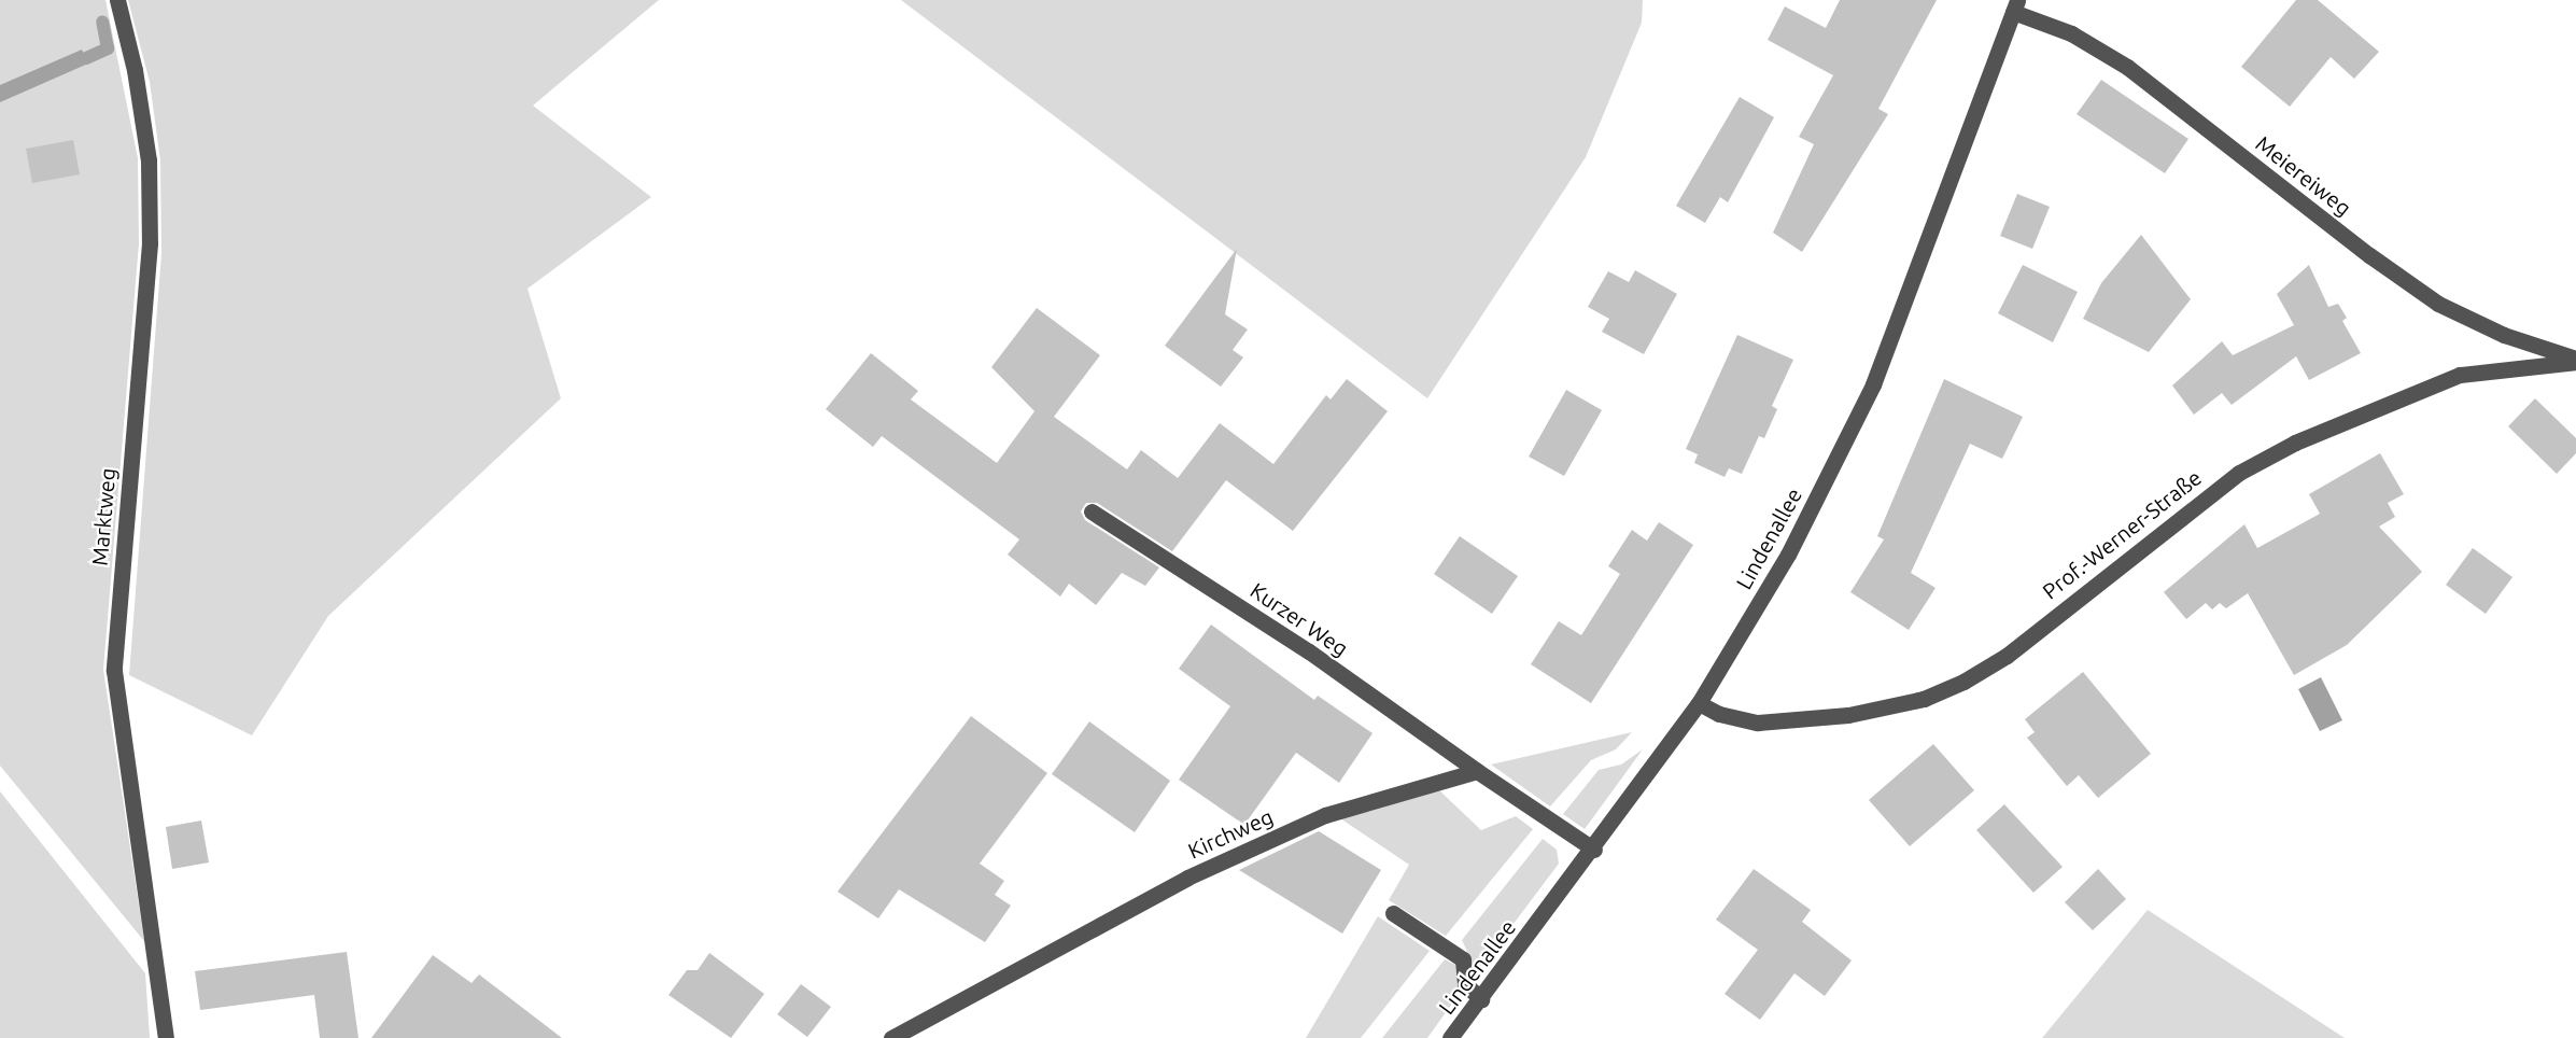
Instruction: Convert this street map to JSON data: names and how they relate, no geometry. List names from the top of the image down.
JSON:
{
  "streets": {
    "street": [
      "Meiereiweg",
      "Marktweg",
      "Prof.-Werner-Straße",
      "Lindenallee",
      "Kurzer Weg",
      "Kirchweg"
    ]
  },
  "crossings": [
    ["Meiereiweg", "Prof.-Werner-Straße"],
    ["Meiereiweg", "Lindenallee"],
    ["Prof.-Werner-Straße", "Lindenallee"],
    ["Kurzer Weg", "Kirchweg"]
  ]
}
